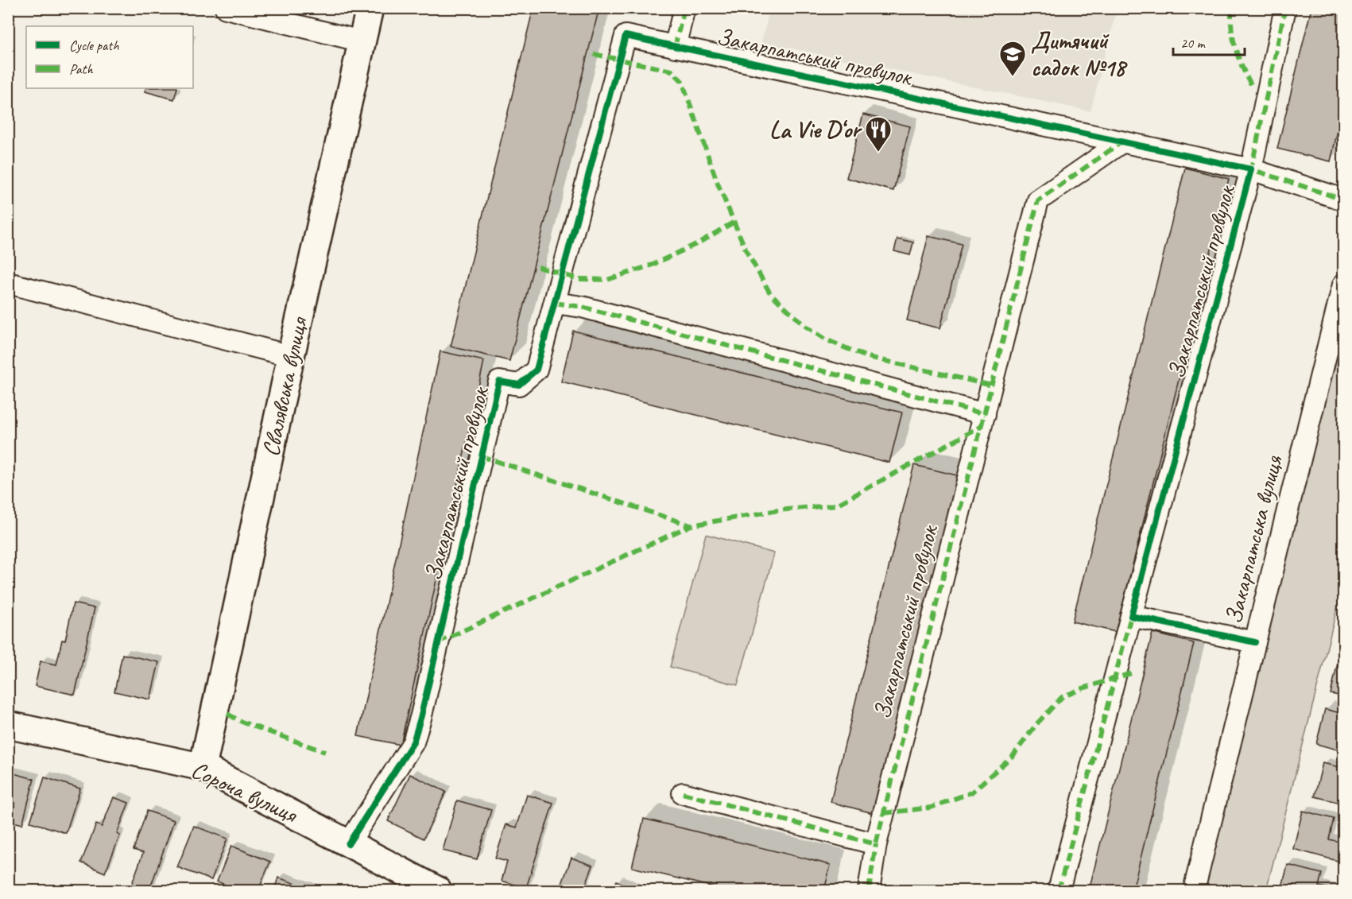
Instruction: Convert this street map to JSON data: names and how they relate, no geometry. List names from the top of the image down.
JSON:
{
  "streets": {
    "street": [
      "Закарпатський провулок",
      "Свалявська вулиця",
      "Закарпатська вулиця",
      "Сороча вулиця"
    ]
  },
  "crossings": [
    ["Закарпатський провулок", "Сороча вулиця"],
    ["Свалявська вулиця", "Сороча вулиця"]
  ],
  "places": {
    "school or university": ["Дитячий садок №18"],
    "restaurant": ["La Vie D‘or"]
  },
  "legend": ["Cycle path", "Path"],
  "scale_bar": "20 m"
}
